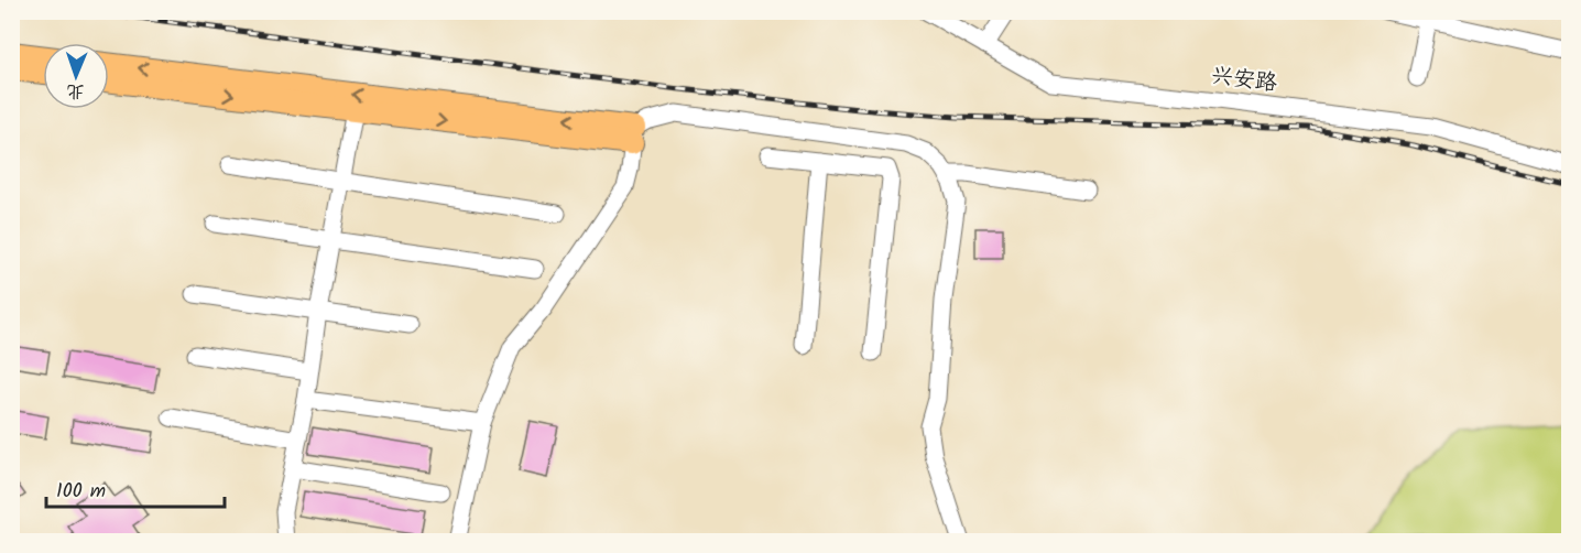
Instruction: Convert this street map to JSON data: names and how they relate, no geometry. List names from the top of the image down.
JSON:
{
  "streets": {
    "street": ["兴安路"]
  },
  "scale_bar": "100 m",
  "north": "bottom"
}
